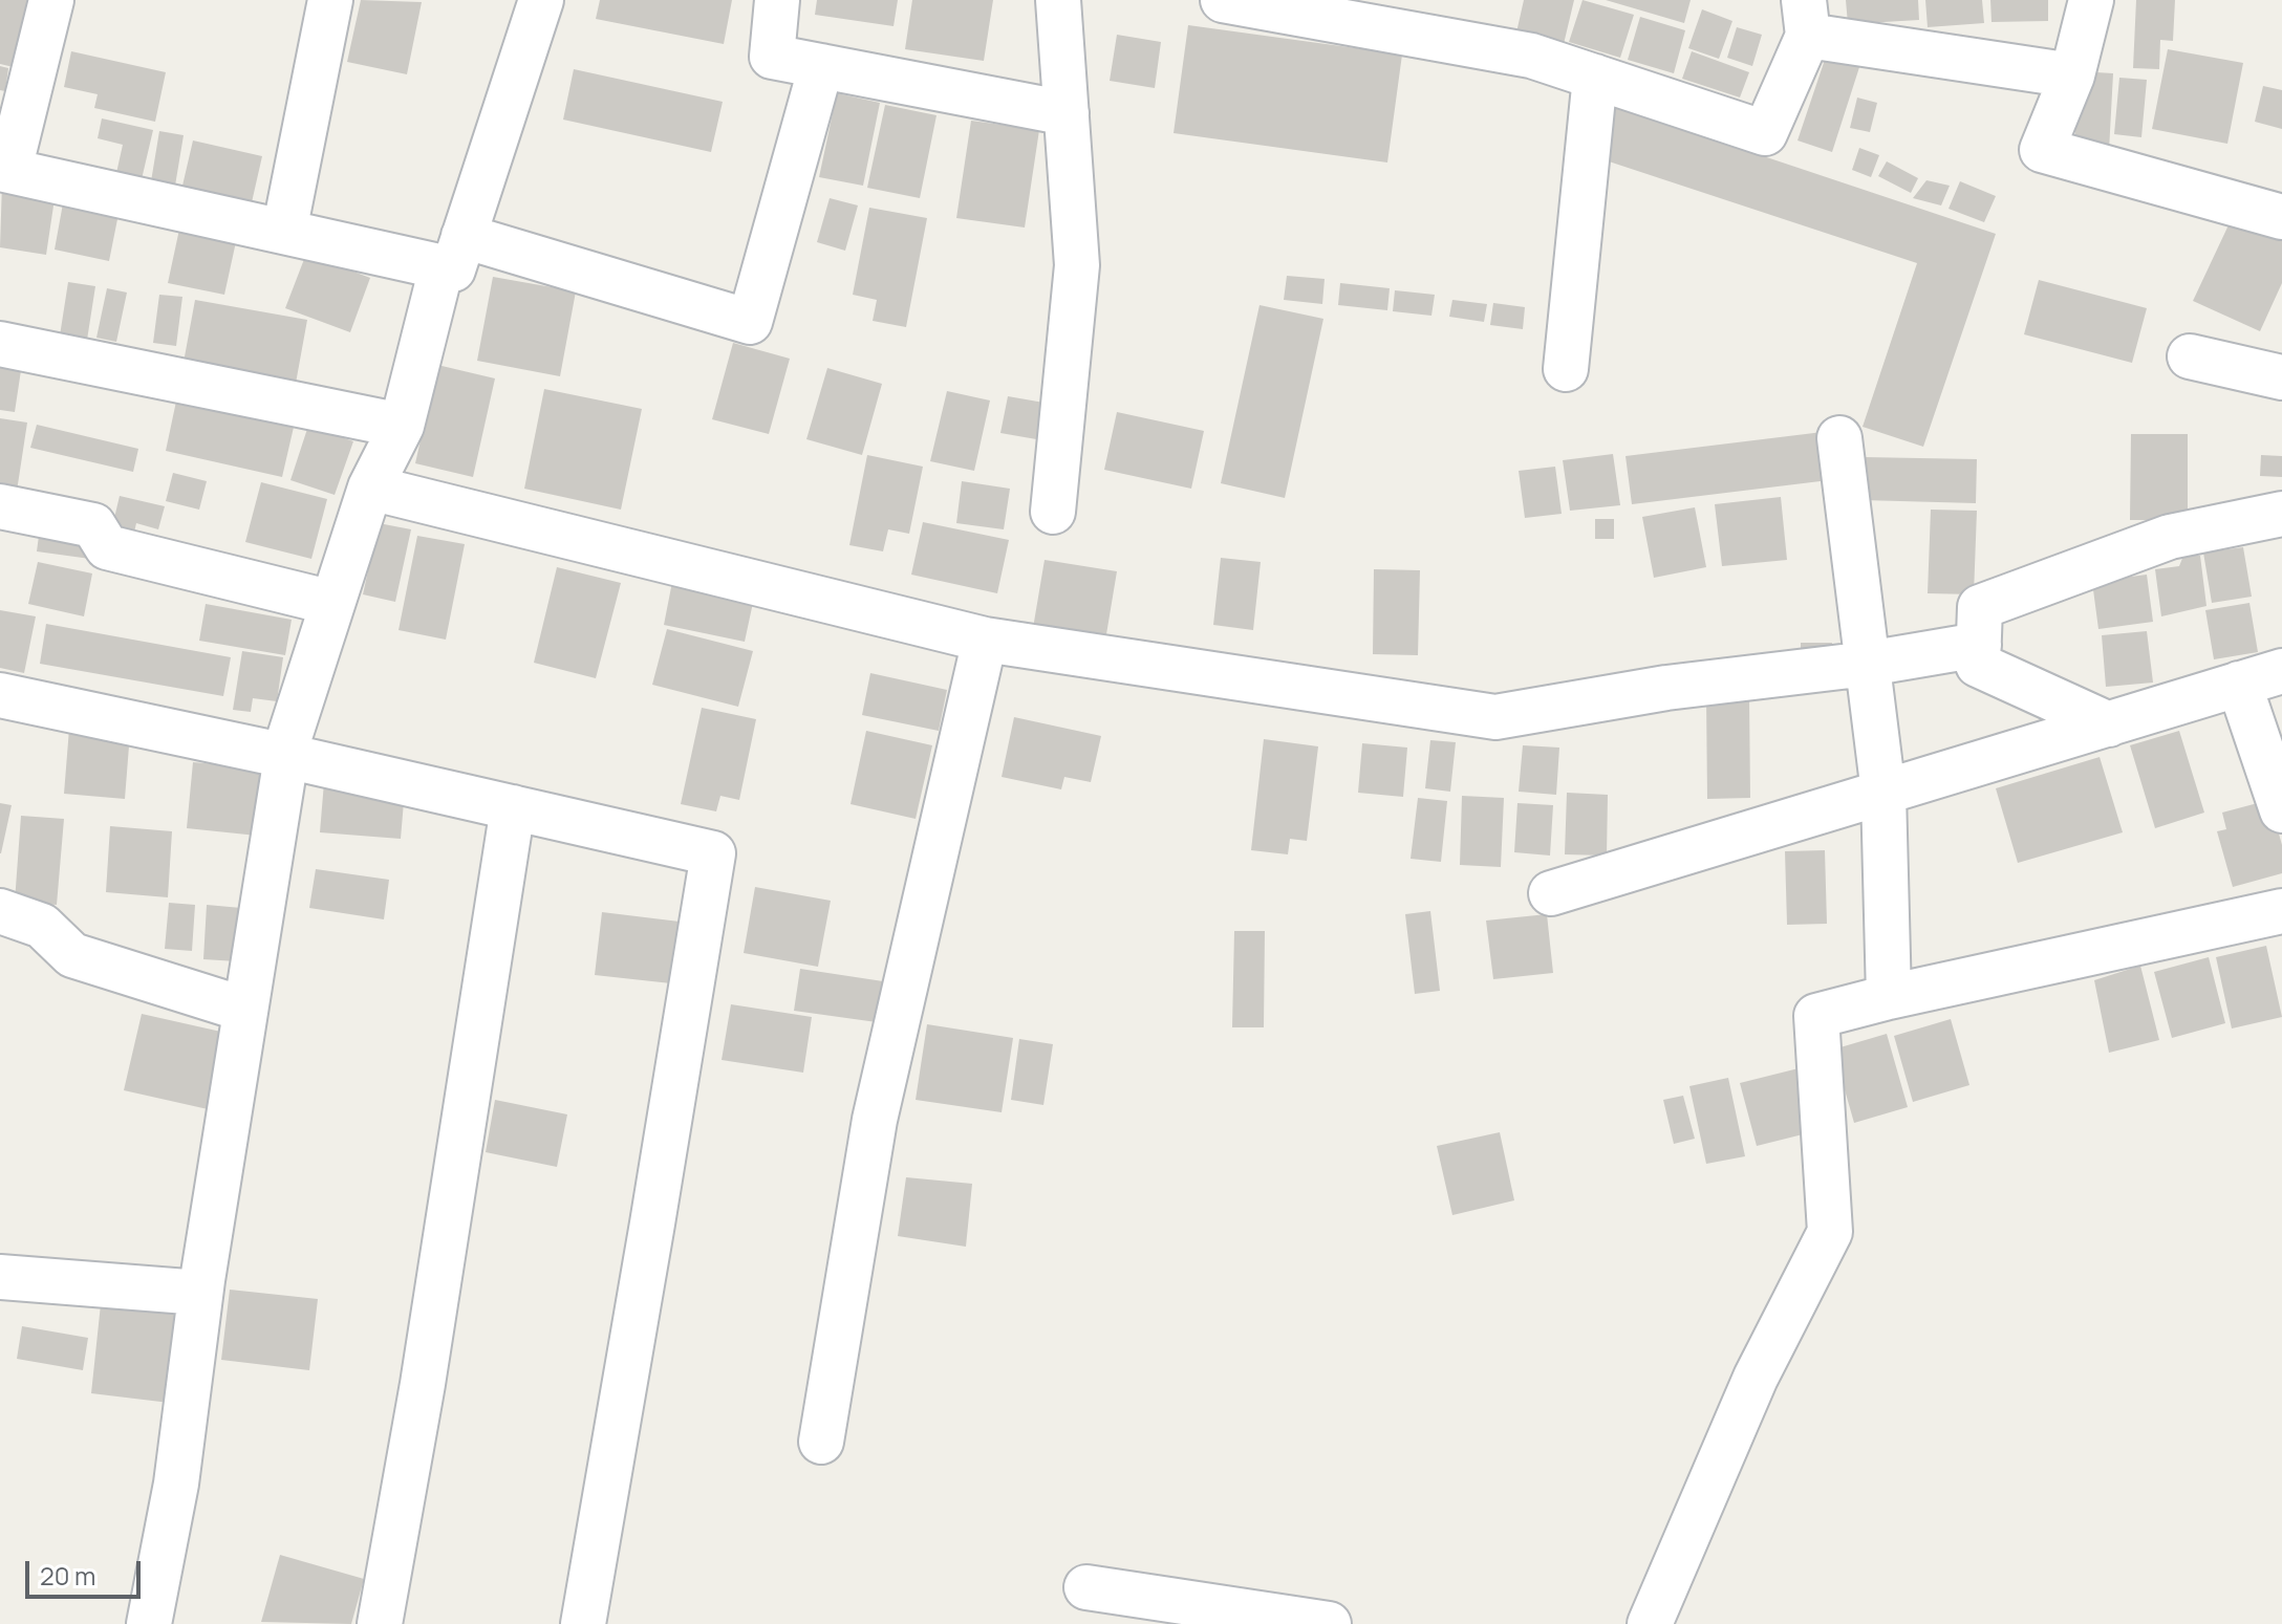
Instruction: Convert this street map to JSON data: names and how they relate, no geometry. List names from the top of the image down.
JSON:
{
  "scale_bar": "20 m"
}
